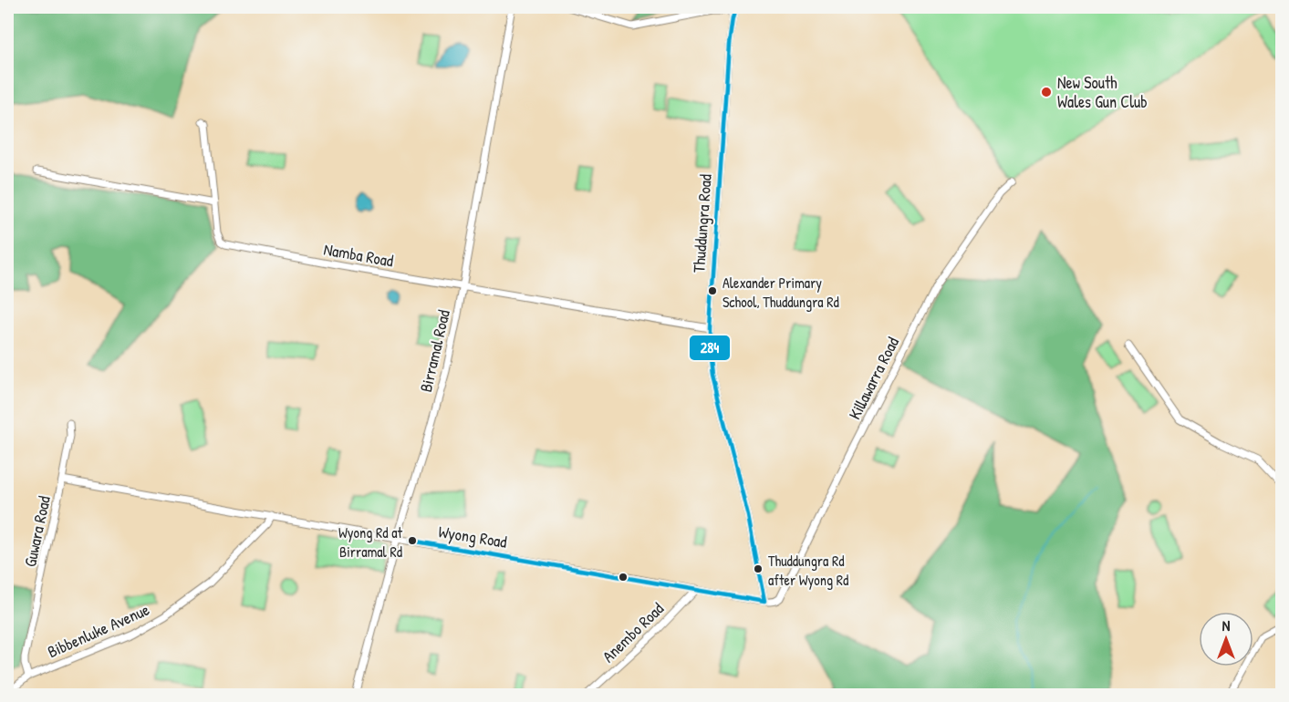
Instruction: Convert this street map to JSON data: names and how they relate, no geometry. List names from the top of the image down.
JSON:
{
  "streets": {
    "street": [
      "Thuddungra Road",
      "Namba Road",
      "Birramal Road",
      "Killawarra Road",
      "Guwara Road",
      "Wyong Road",
      "Bibbenluke Avenue",
      "Anembo Road"
    ]
  },
  "crossings": [
    ["Thuddungra Road", "Namba Road"],
    ["Thuddungra Road", "Wyong Road"],
    ["Namba Road", "Birramal Road"],
    ["Birramal Road", "Wyong Road"],
    ["Killawarra Road", "Wyong Road"],
    ["Guwara Road", "Wyong Road"],
    ["Guwara Road", "Bibbenluke Avenue"],
    ["Wyong Road", "Bibbenluke Avenue"],
    ["Wyong Road", "Anembo Road"]
  ],
  "places": [
    "New South Wales Gun Club",
    "Alexander Primary School, Thuddungra Rd",
    "Wyong Rd at Birramal Rd",
    "Thuddungra Rd after Wyong Rd"
  ],
  "lines": ["transit line 284"],
  "north": "top"
}
